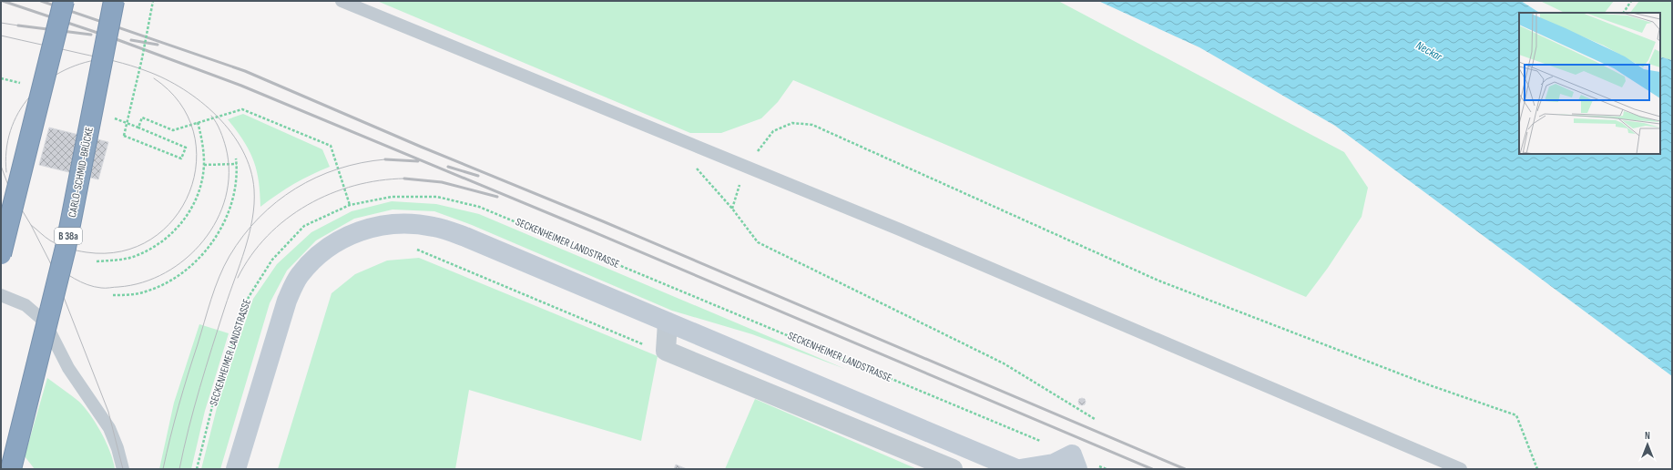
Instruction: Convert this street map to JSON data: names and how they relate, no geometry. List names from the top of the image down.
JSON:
{
  "streets": {
    "highway": ["CARLO-SCHMID-BRÜCKE", "B 38a"],
    "path": ["SECKENHEIMER LANDSTRASSE"]
  },
  "water": ["Neckar"],
  "north": "top"
}
